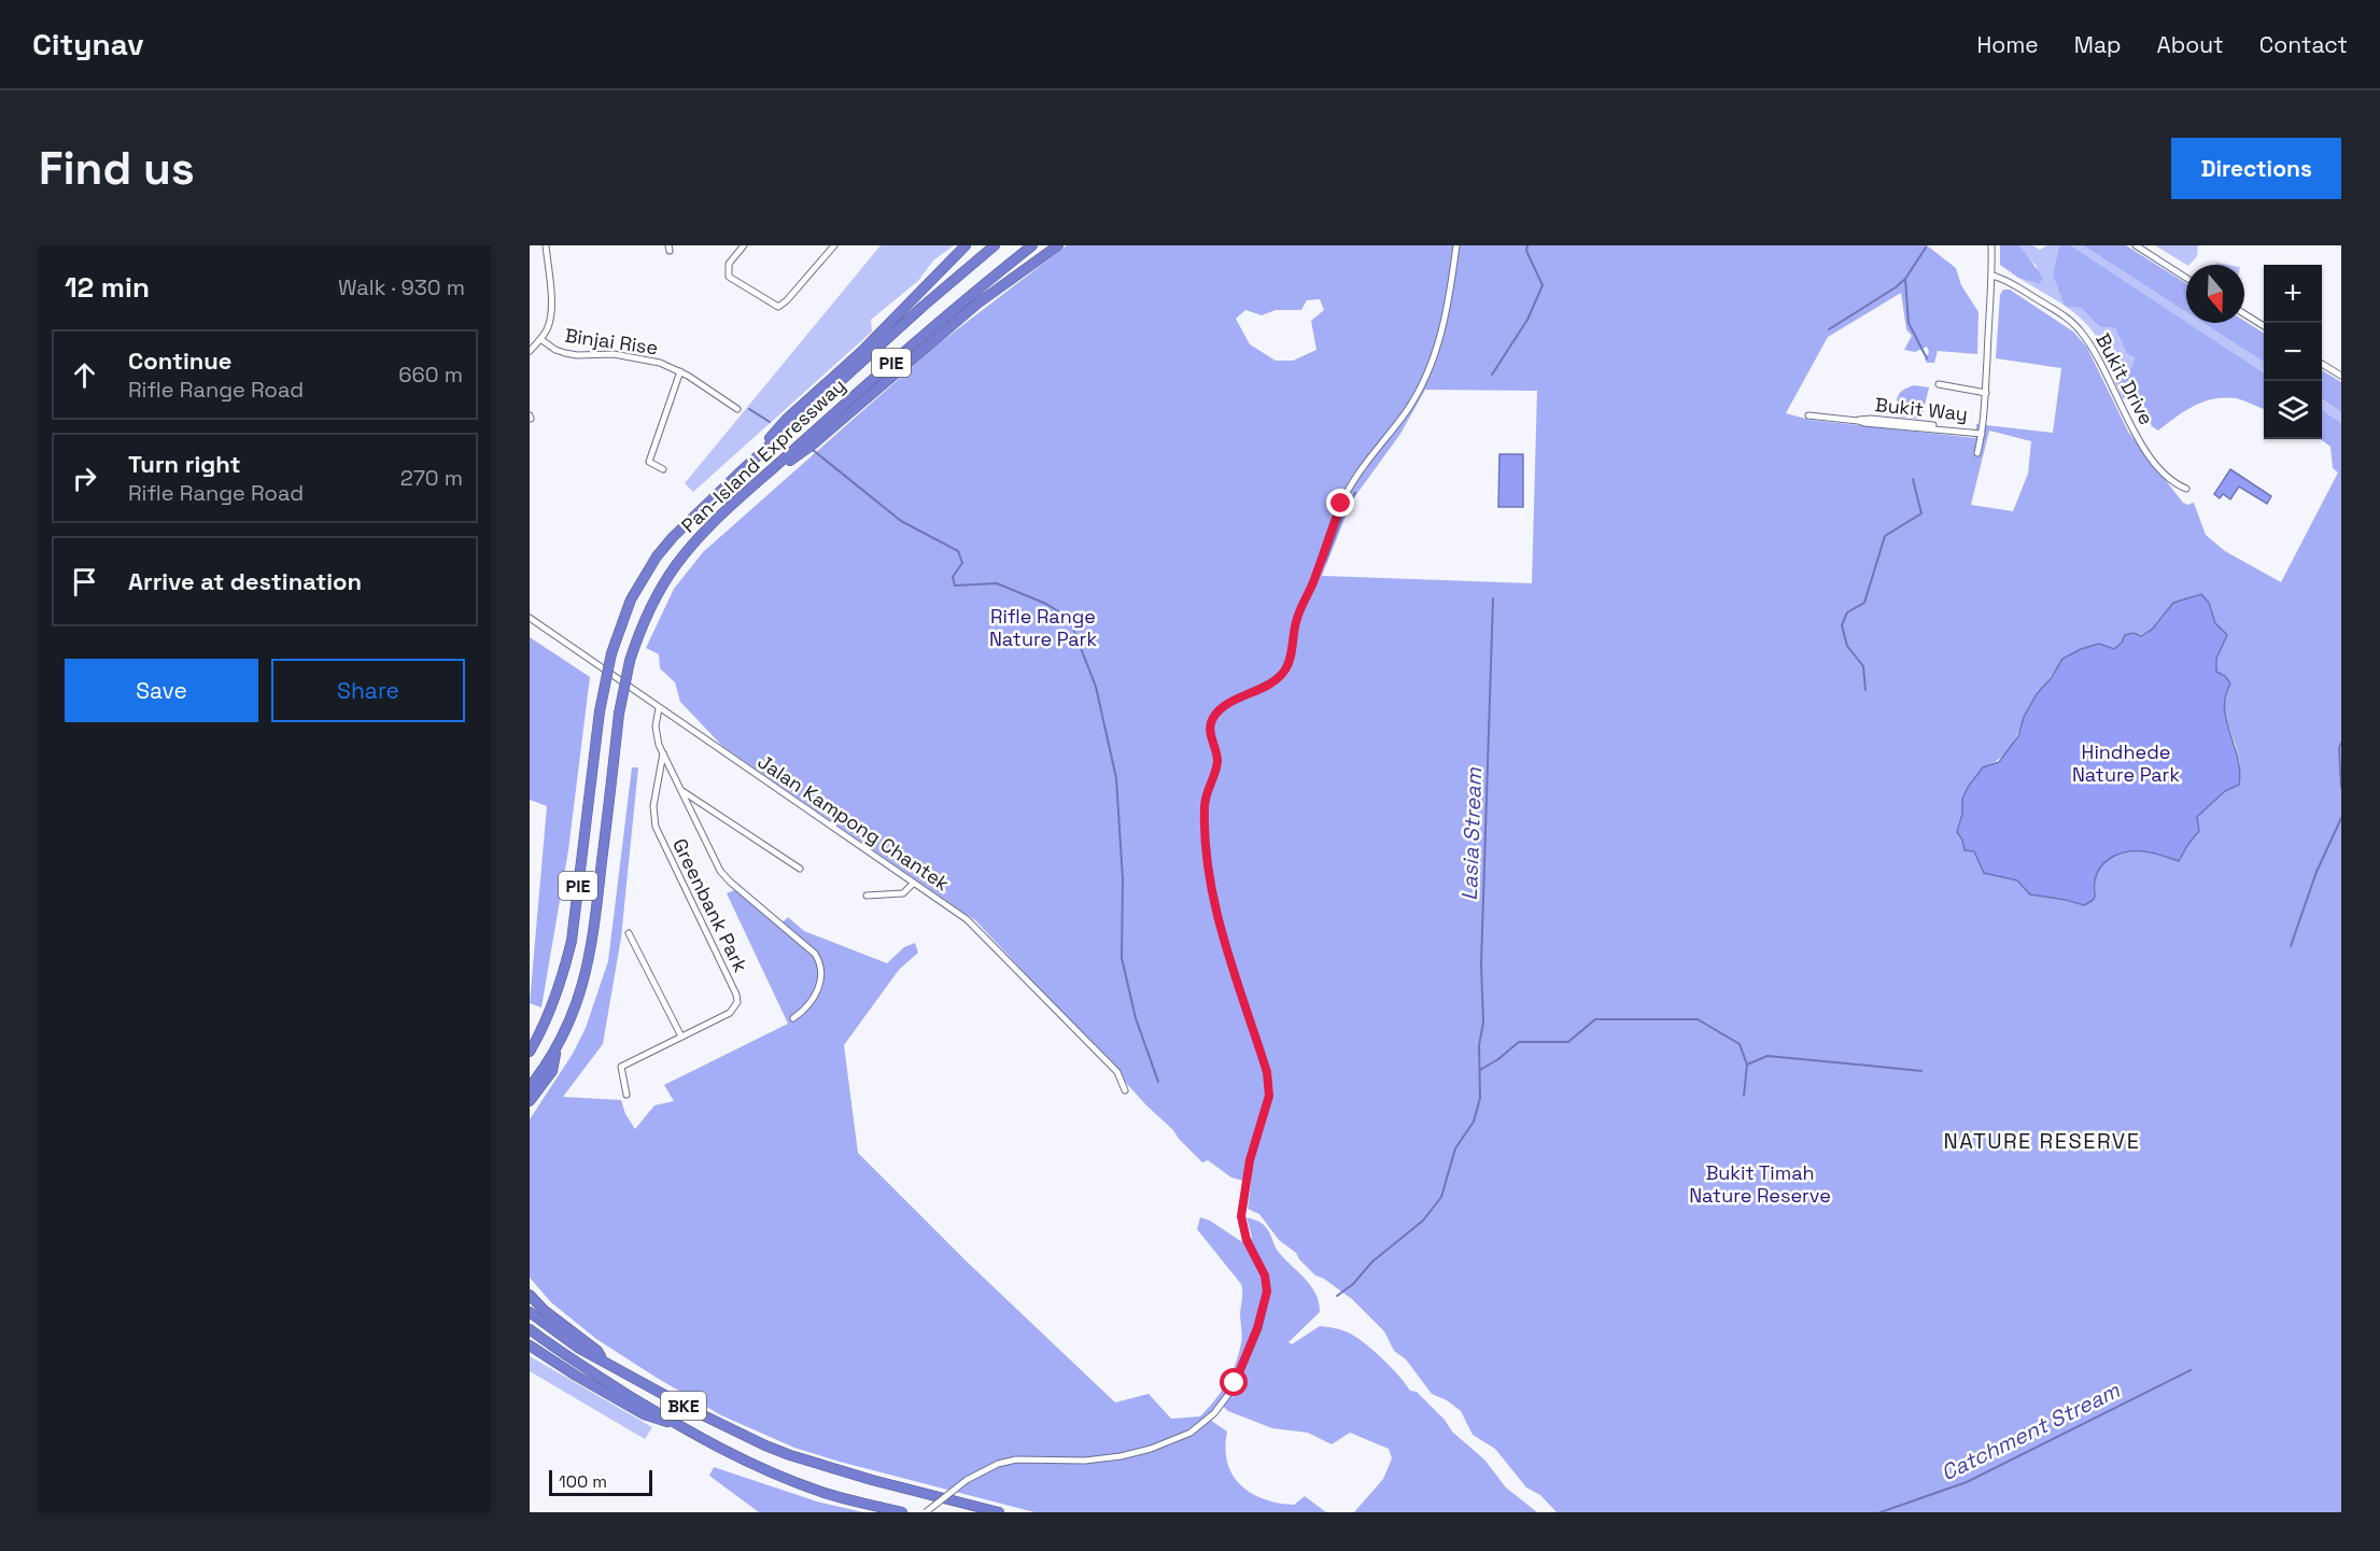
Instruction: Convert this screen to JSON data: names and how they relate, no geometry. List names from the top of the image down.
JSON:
{
  "streets": {
    "highway": ["PIE", "Pan-Island Expressway", "BKE"],
    "street": [
      "Binjai Rise",
      "Bukit Drive",
      "Bukit Way",
      "Jalan Kampong Chantek",
      "Greenbank Park"
    ]
  },
  "districts": ["NATURE RESERVE"],
  "water": ["Lasia Stream", "Catchment Stream"],
  "parks": ["Rifle Range Nature Park", "Hindhede Nature Park", "Bukit Timah Nature Reserve"],
  "scale_bar": "100 m",
  "north": "bottom",
  "page": {
    "header": "Citynav",
    "nav": [
      "Home",
      "Map",
      "About",
      "Contact"
    ],
    "buttons": [
      "Directions",
      ["Save", "Share"]
    ],
    "title": "Find us",
    "heading": ["12 min", "Walk · 930 m"],
    "map_buttons": ["+", "−"],
    "list": [
      ["Continue", "Rifle Range Road", "660 m"],
      ["Turn right", "Rifle Range Road", "270 m"],
      "Arrive at destination"
    ],
    "scale": "100 m"
  }
}
